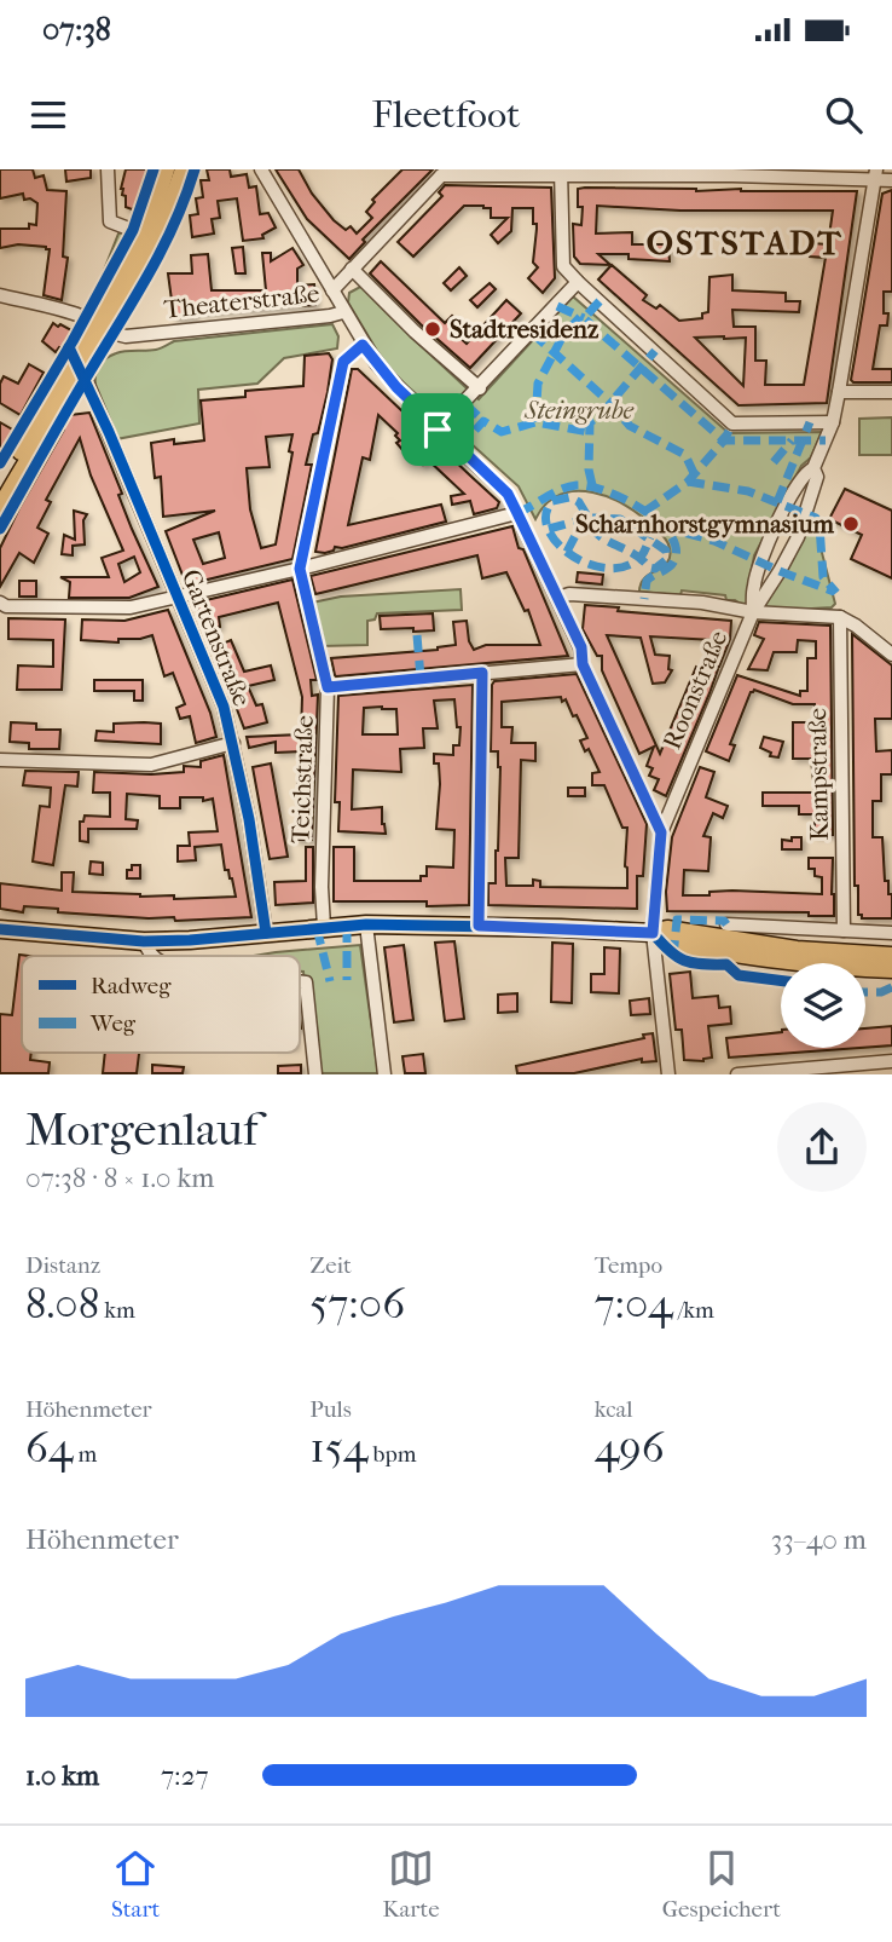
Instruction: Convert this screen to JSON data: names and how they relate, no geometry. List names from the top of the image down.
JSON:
{
  "streets": {
    "street": [
      "Theaterstraße",
      "Gartenstraße",
      "Roonstraße",
      "Kampstraße",
      "Teichstraße"
    ]
  },
  "districts": ["OSTSTADT"],
  "parks": ["Steingrube"],
  "places": ["Stadtresidenz", "Scharnhorstgymnasium"],
  "legend": ["Radweg", "Weg"],
  "page": {
    "status": "07:38",
    "header": "Fleetfoot",
    "heading": ["Morgenlauf", "07:38 · 8 × 1.0 km"],
    "stats": [
      ["Distanz", "8.08 km"],
      ["Zeit", "57:06"],
      ["Tempo", "7:04 /km"],
      ["Höhenmeter", "64 m"],
      ["Puls", "154 bpm"],
      ["kcal", "496"]
    ],
    "chart": ["Höhenmeter", "33–40 m"],
    "list": [
      {
        "name": "1.0 km",
        "note": "7:27"
      }
    ],
    "tabs": ["Start", "Karte", "Gespeichert"]
  }
}
